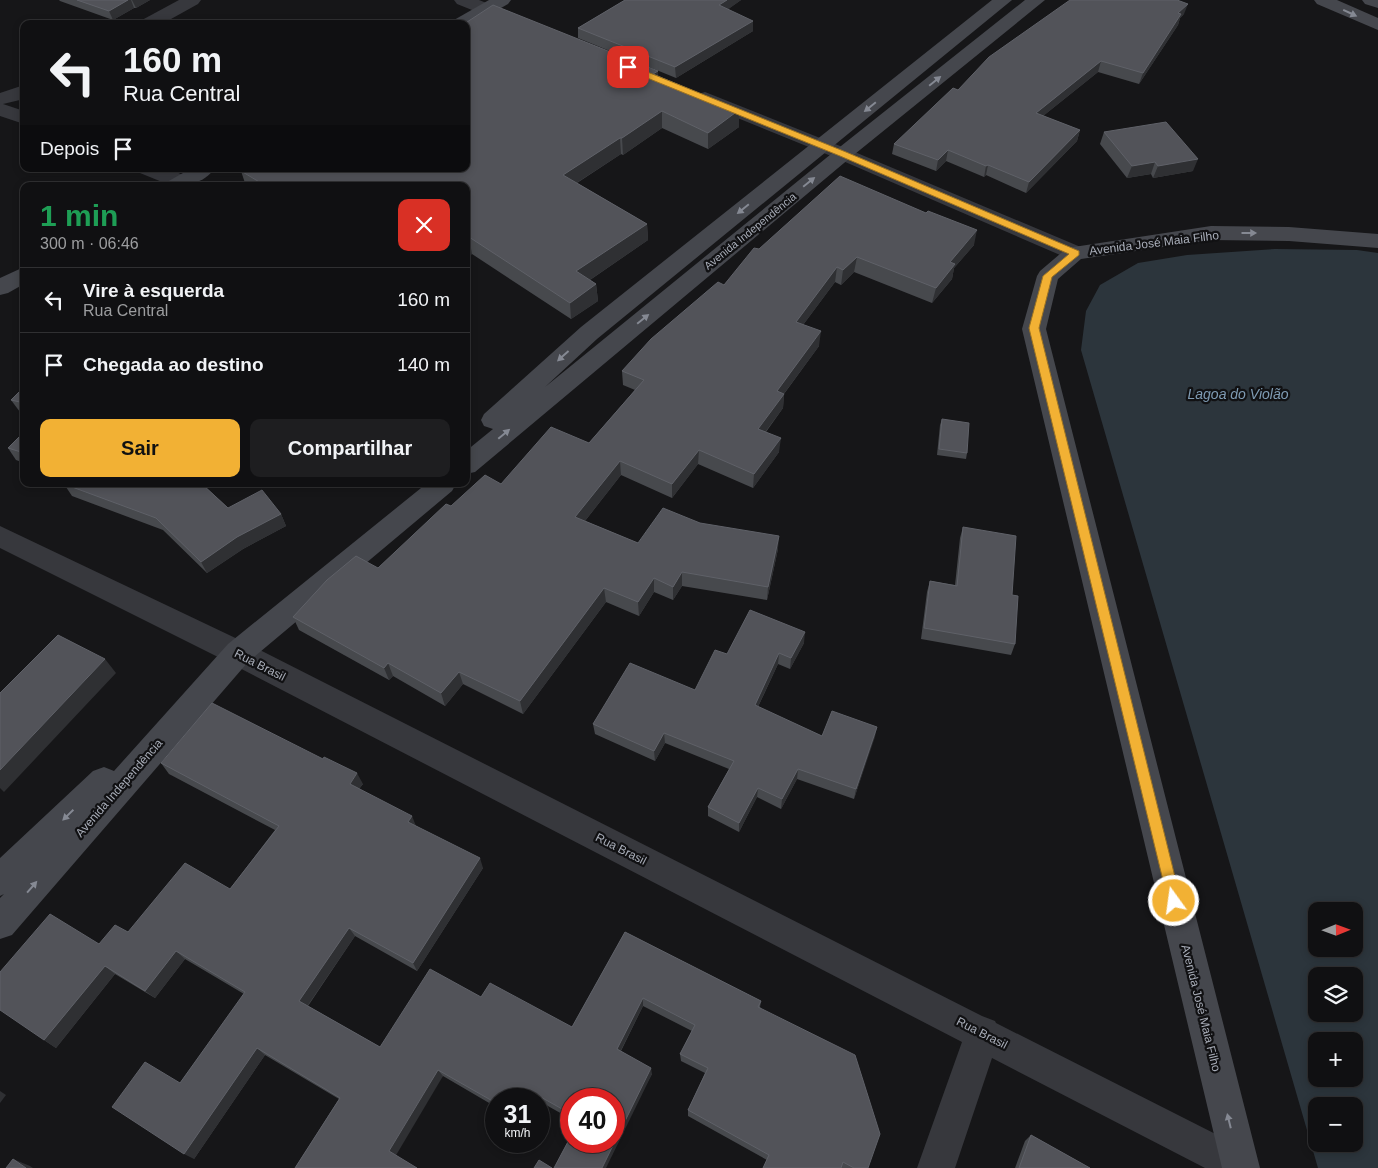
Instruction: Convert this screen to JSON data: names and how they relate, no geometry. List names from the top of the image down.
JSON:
{
  "streets": {
    "street": ["Avenida Independência", "Avenida José Maia Filho", "Rua Brasil"]
  },
  "crossings": [
    ["Avenida Independência", "Rua Brasil"],
    ["Avenida José Maia Filho", "Rua Brasil"]
  ],
  "water": ["Lagoa do Violão"],
  "north": "right",
  "page": {
    "turn": ["160 m", "Rua Central"],
    "then": "Depois",
    "heading": ["1 min", "300 m · 06:46"],
    "list": [
      {
        "name": "Vire à esquerda",
        "note": "Rua Central",
        "value": "160 m"
      },
      {
        "name": "Chegada ao destino",
        "value": "140 m"
      }
    ],
    "buttons": ["Sair", "Compartilhar"],
    "map_buttons": ["+", "−"],
    "speed": "31 km/h",
    "limit": "40"
  }
}
